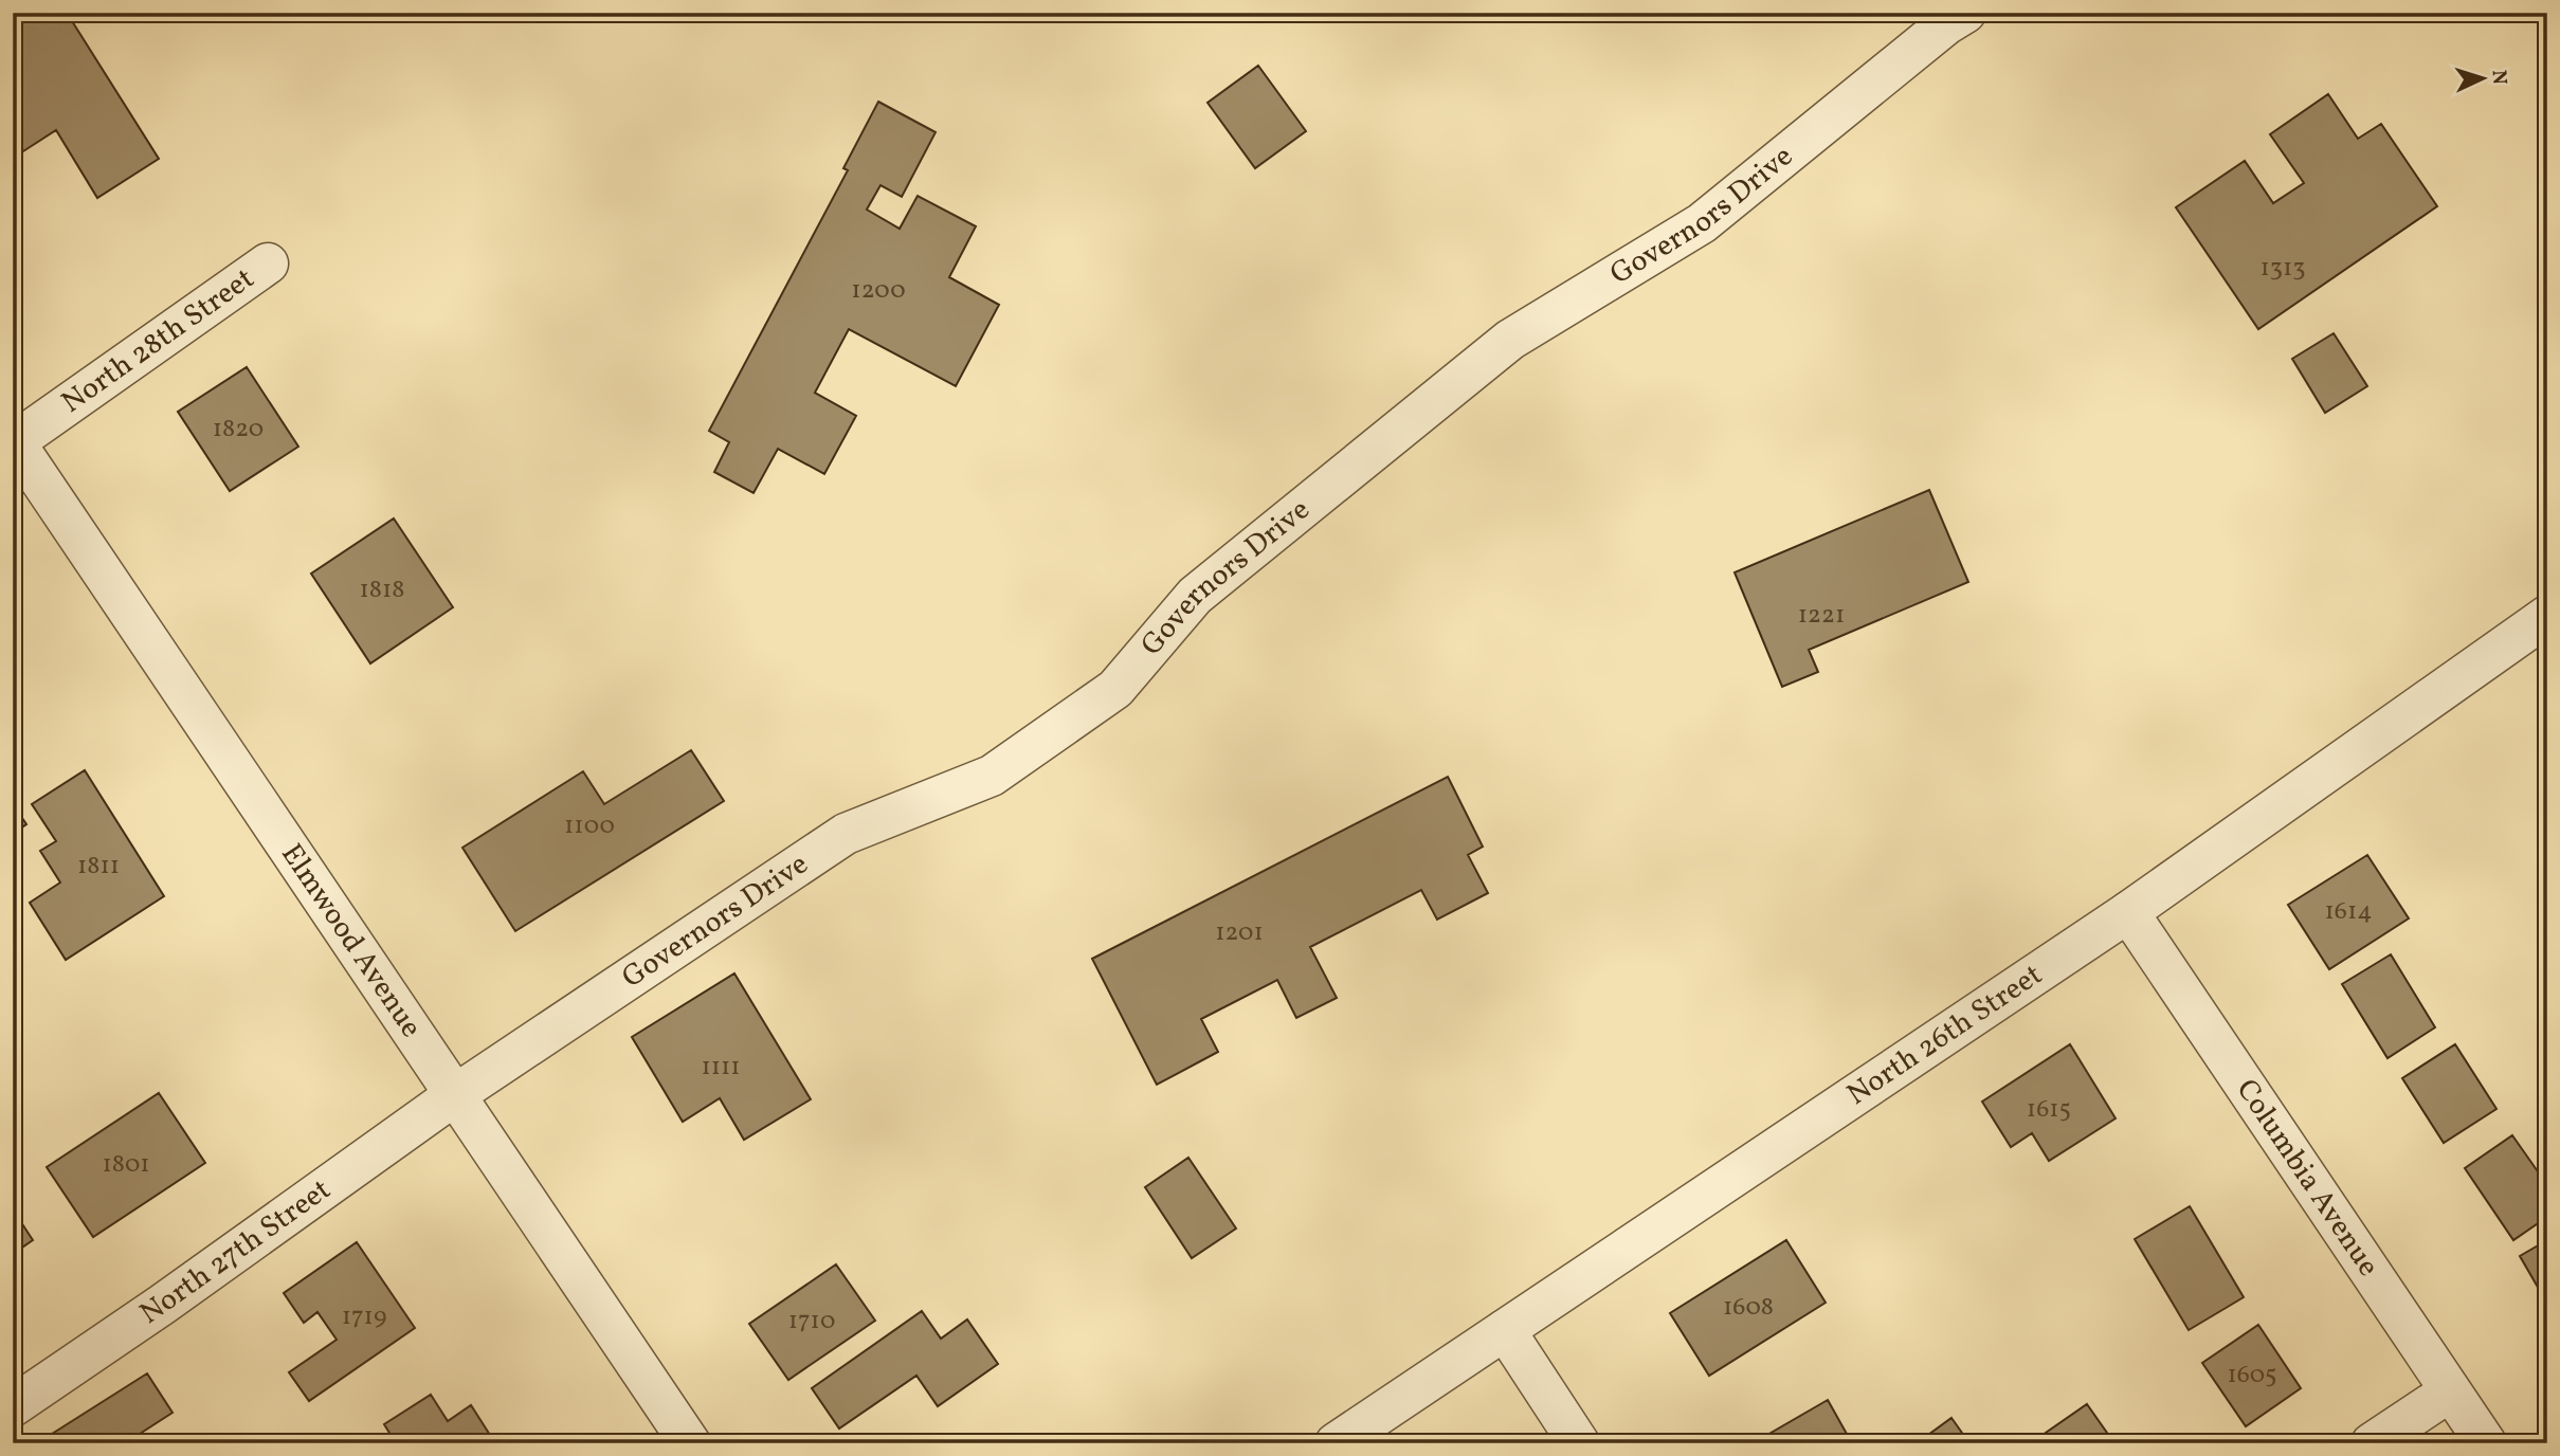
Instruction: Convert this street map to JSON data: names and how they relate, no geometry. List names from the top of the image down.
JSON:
{
  "streets": {
    "street": [
      "Governors Drive",
      "North 28th Street",
      "Elmwood Avenue",
      "North 26th Street",
      "Columbia Avenue",
      "North 27th Street"
    ]
  },
  "crossings": [
    ["Governors Drive", "Elmwood Avenue"],
    ["Governors Drive", "North 27th Street"],
    ["North 28th Street", "Elmwood Avenue"],
    ["Elmwood Avenue", "North 27th Street"],
    ["North 26th Street", "Columbia Avenue"]
  ],
  "house_numbers": [
    "1313",
    "1200",
    "1820",
    "1818",
    "1221",
    "1100",
    "1811",
    "1614",
    "1201",
    "1111",
    "1615",
    "1801",
    "1608",
    "1719",
    "1710",
    "1605"
  ],
  "north": "right"
}
